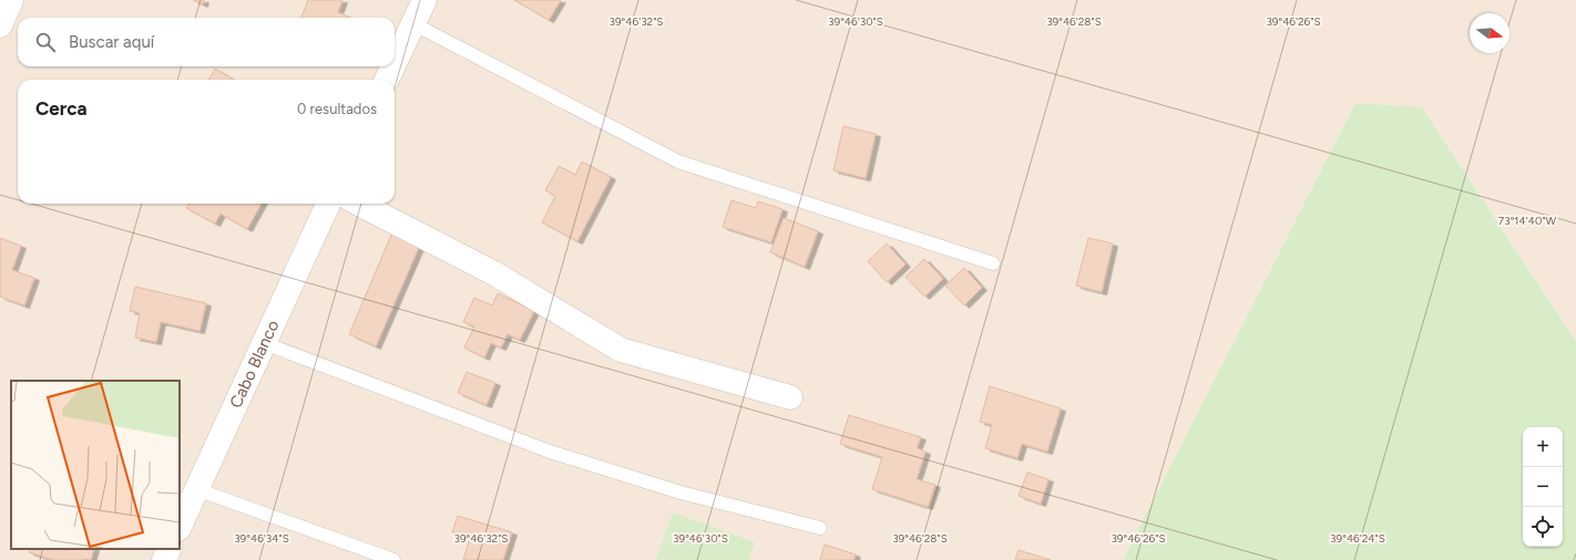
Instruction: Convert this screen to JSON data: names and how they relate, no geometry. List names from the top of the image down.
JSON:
{
  "streets": {
    "street": ["Cabo Blanco"]
  },
  "north": "right",
  "page": {
    "search": "Buscar aquí",
    "heading": ["Cerca", "0 resultados"],
    "map_buttons": ["+", "−"]
  },
  "coordinates": [
    "39°46'32\"S",
    "39°46'30\"S",
    "39°46'28\"S",
    "39°46'26\"S",
    "73°14'40\"W",
    "39°46'34\"S",
    "39°46'24\"S"
  ]
}
